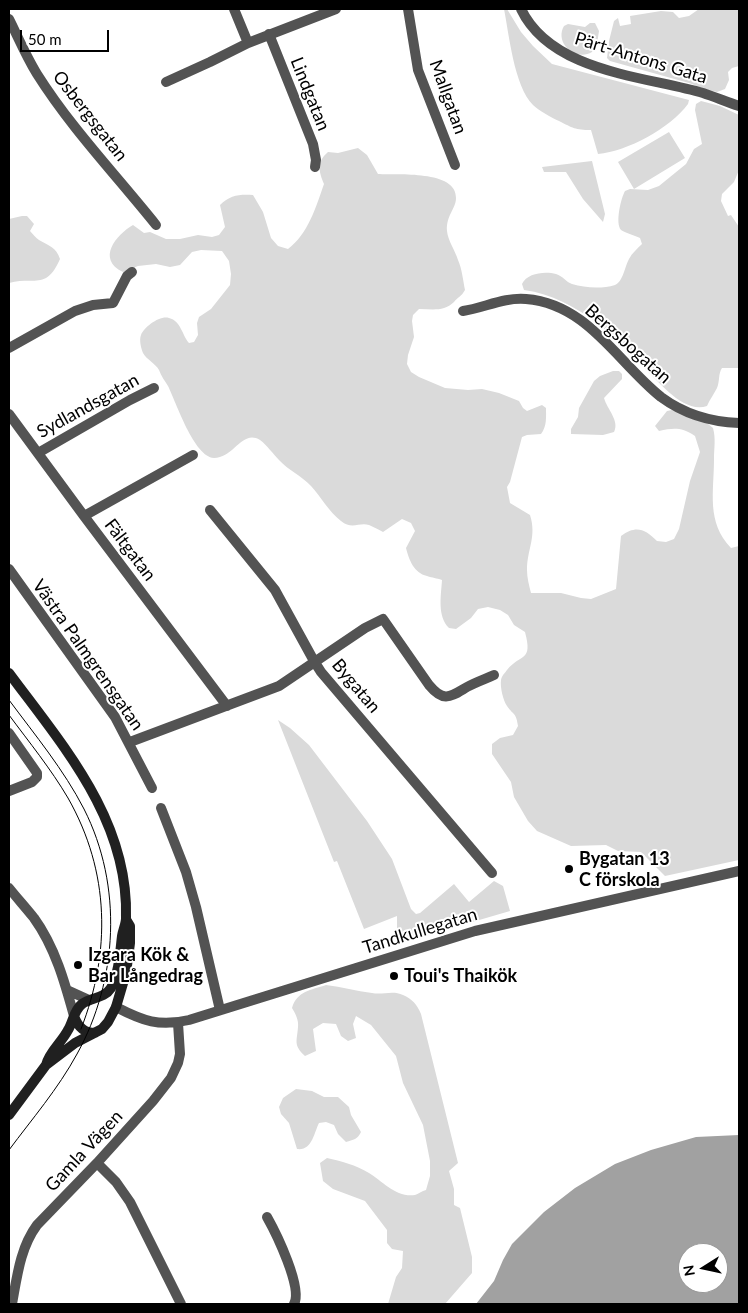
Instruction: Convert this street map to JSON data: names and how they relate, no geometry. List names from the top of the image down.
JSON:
{
  "streets": {
    "street": [
      "Pärt-Antons Gata",
      "Lindgatan",
      "Mallgatan",
      "Osbergsgatan",
      "Bergsbogatan",
      "Sydlandsgatan",
      "Fältgatan",
      "Västra Palmgrensgatan",
      "Bygatan",
      "Tandkullegatan",
      "Gamla Vägen"
    ]
  },
  "crossings": [
    ["Sydlandsgatan", "Fältgatan"],
    ["Tandkullegatan", "Gamla Vägen"]
  ],
  "places": ["Bygatan 13 C förskola", "Izgara Kök & Bar Långedrag", "Toui's Thaikök"],
  "scale_bar": "50 m",
  "north": "left"
}
